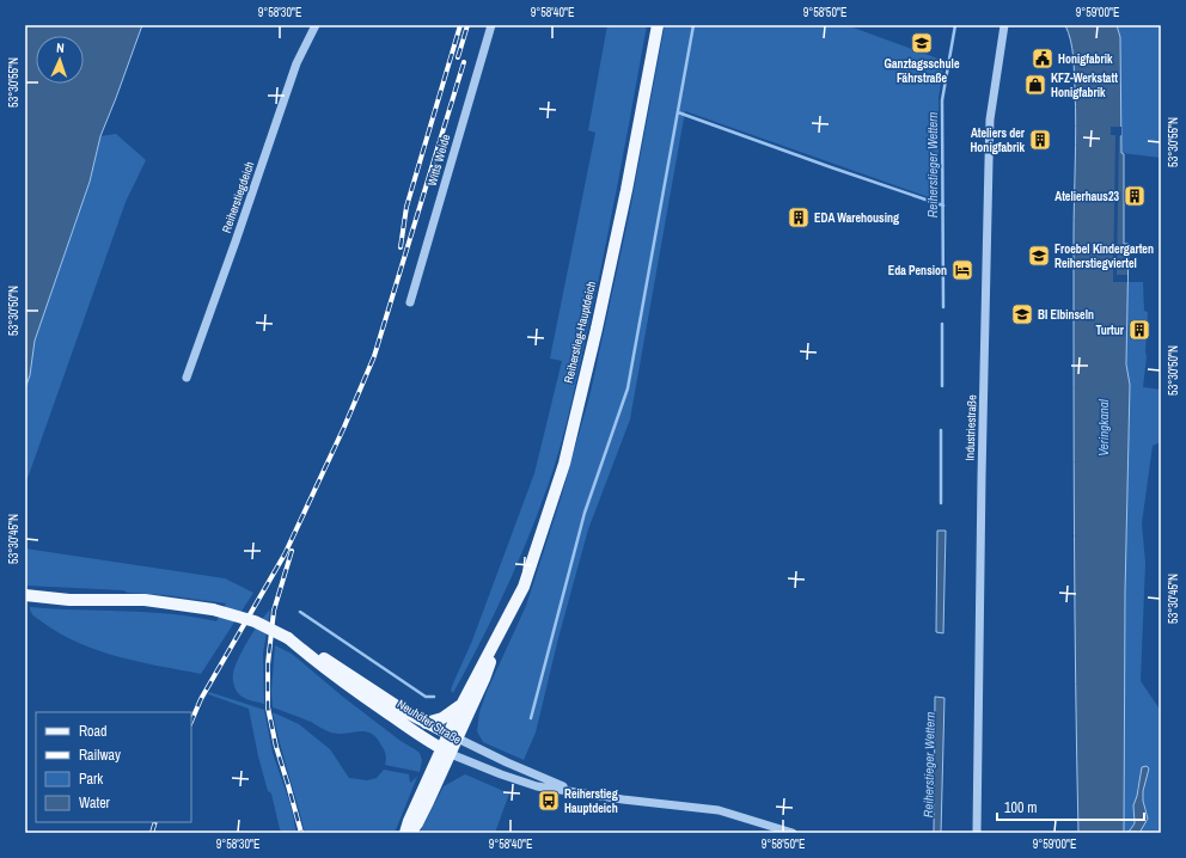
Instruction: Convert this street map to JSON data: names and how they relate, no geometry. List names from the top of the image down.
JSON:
{
  "streets": {
    "main road": ["Reiherstieg-Hauptdeich", "Neuhöfer Straße"],
    "street": ["Witts Weide", "Reiherstiegdeich", "Industriestraße"]
  },
  "crossings": [
    ["Reiherstieg-Hauptdeich", "Neuhöfer Straße"]
  ],
  "water": ["Reiherstieger Wettern", "Veringkanal"],
  "places": {
    "school or university": ["Ganztagsschule Fährstraße", "Froebel Kindergarten Reiherstiegviertel", "BI Elbinseln"],
    "public building": ["Honigfabrik"],
    "shop": ["KFZ-Werkstatt Honigfabrik"],
    "building": [
      "Ateliers der Honigfabrik",
      "Atelierhaus23",
      "EDA Warehousing",
      "Turtur"
    ],
    "hotel": ["Eda Pension"],
    "bus stop": ["Reiherstieg Hauptdeich"]
  },
  "legend": [
    "Road",
    "Railway",
    "Park",
    "Water"
  ],
  "scale_bar": "100 m",
  "north": "top",
  "coordinates": [
    "9°58'30\"E",
    "9°58'40\"E",
    "9°58'50\"E",
    "9°59'00\"E",
    "53°30'55\"N",
    "53°30'50\"N",
    "53°30'45\"N"
  ]
}
